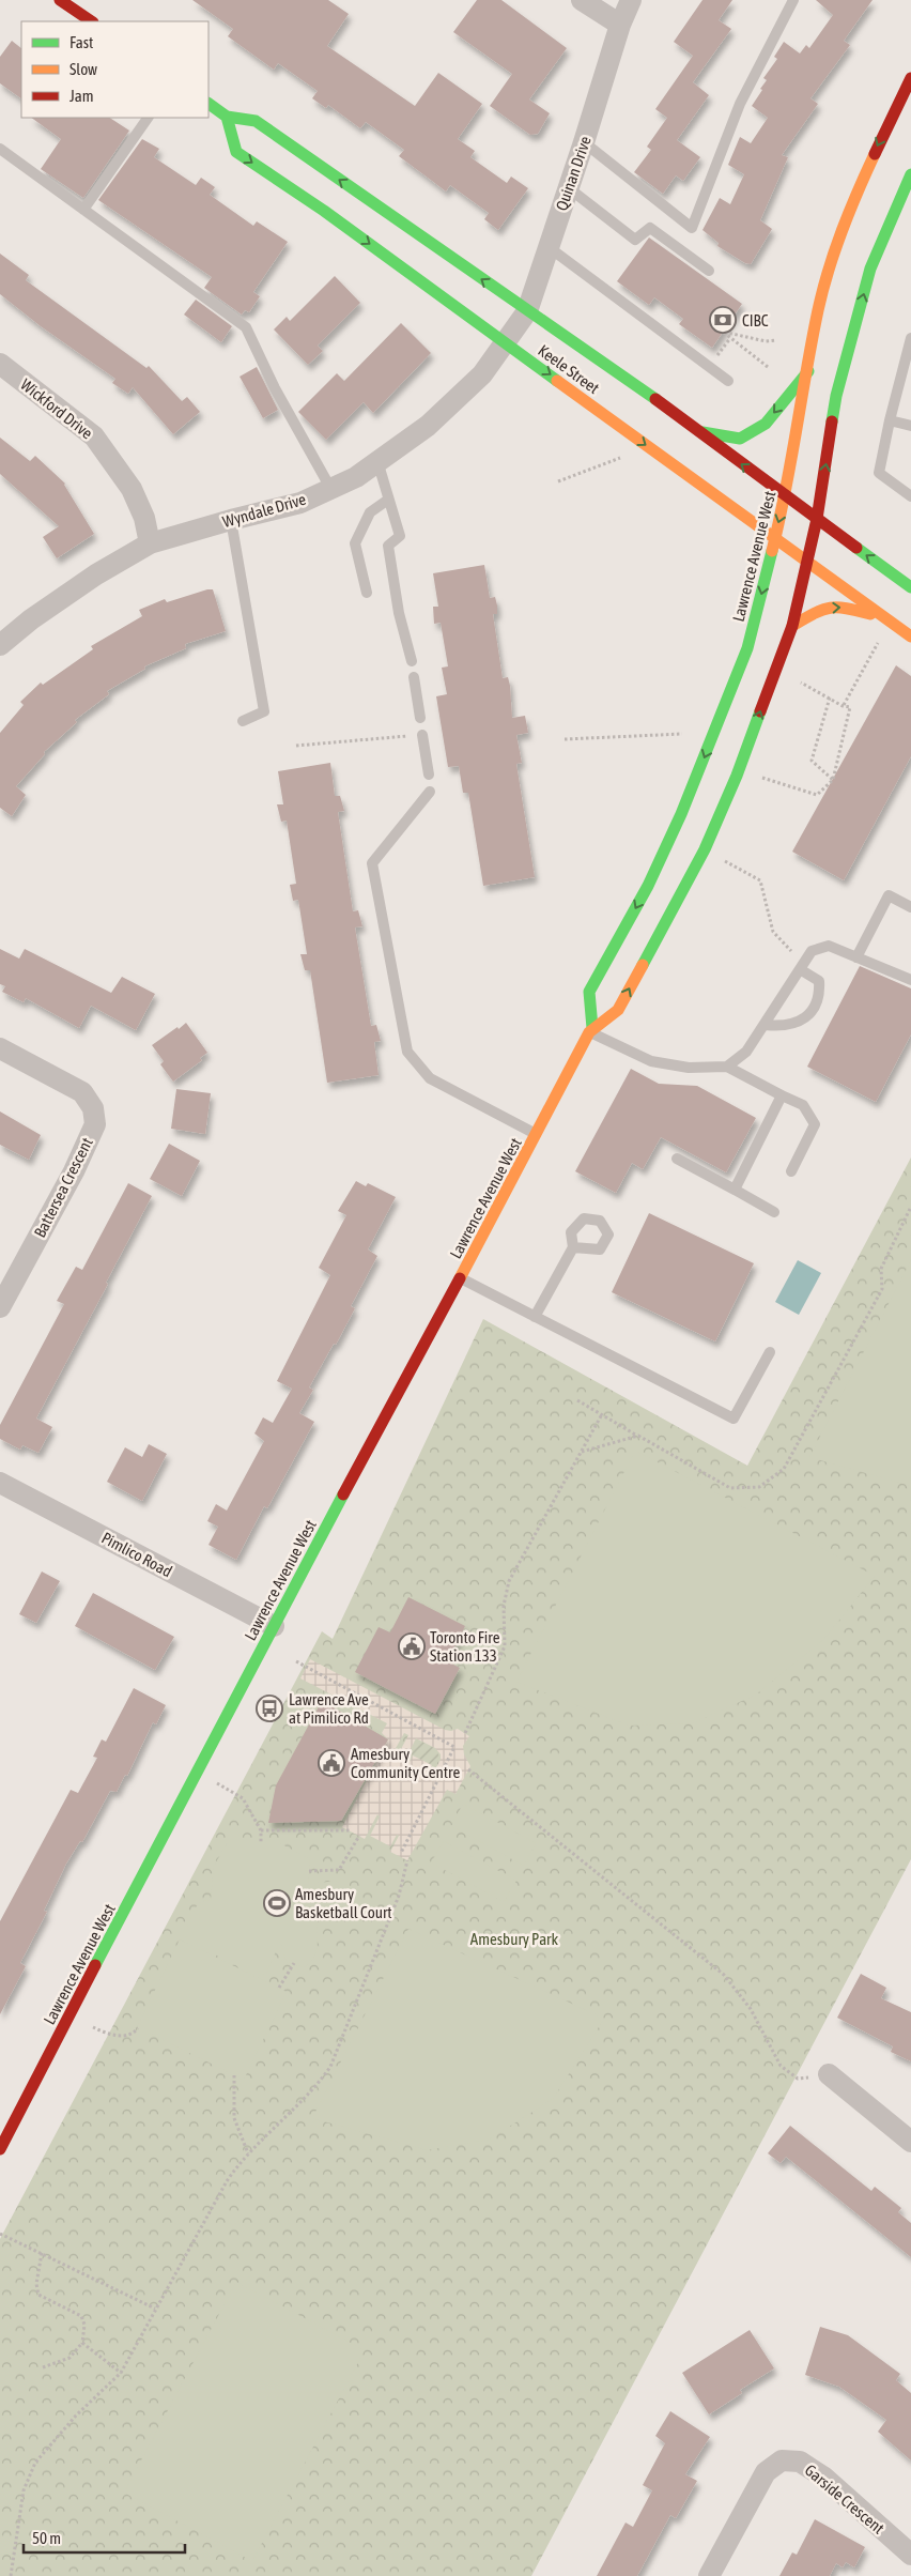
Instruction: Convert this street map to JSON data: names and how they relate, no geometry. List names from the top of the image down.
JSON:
{
  "streets": {
    "main road": ["Keele Street", "Lawrence Avenue West"],
    "street": [
      "Quinan Drive",
      "Wickford Drive",
      "Wyndale Drive",
      "Battersea Crescent",
      "Pimlico Road",
      "Garside Crescent"
    ]
  },
  "crossings": [
    ["Quinan Drive", "Keele Street"],
    ["Quinan Drive", "Wyndale Drive"],
    ["Keele Street", "Wyndale Drive"],
    ["Keele Street", "Lawrence Avenue West"],
    ["Wickford Drive", "Wyndale Drive"],
    ["Lawrence Avenue West", "Pimlico Road"]
  ],
  "parks": ["Amesbury Park"],
  "places": {
    "bank": ["CIBC"],
    "public building": ["Toronto Fire Station 133", "Amesbury Community Centre"],
    "bus stop": ["Lawrence Ave at Pimilico Rd"],
    "sports": ["Amesbury Basketball Court"]
  },
  "legend": ["Fast", "Slow", "Jam"],
  "scale_bar": "50 m"
}
